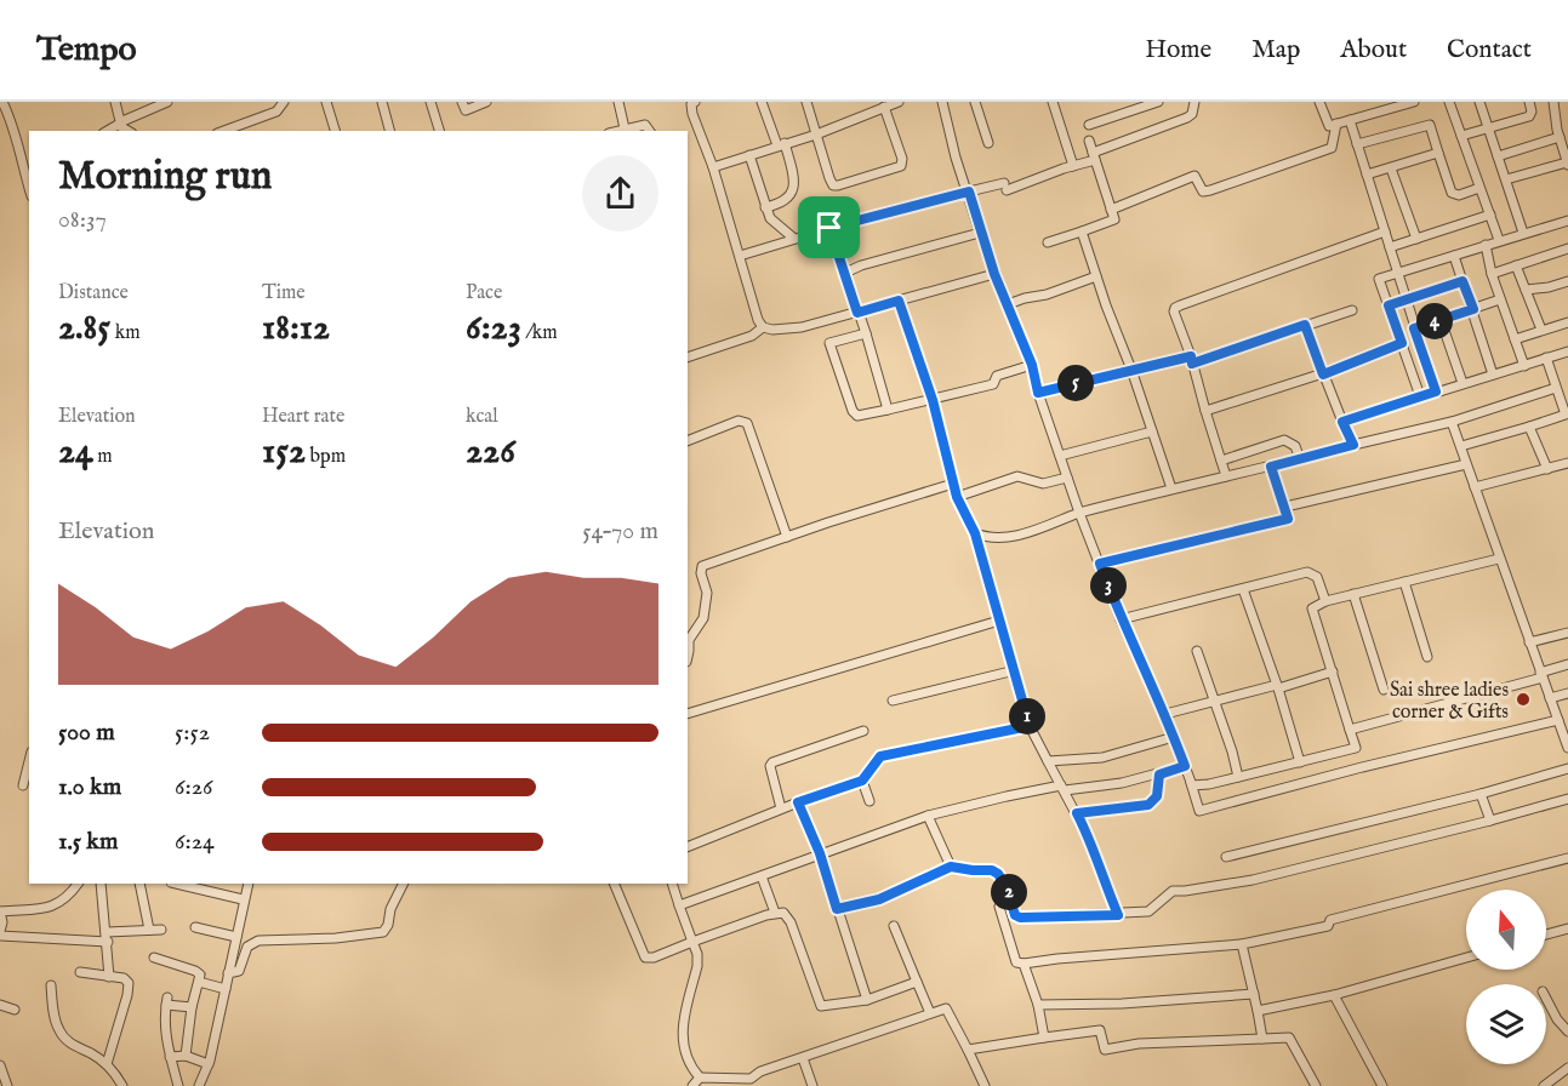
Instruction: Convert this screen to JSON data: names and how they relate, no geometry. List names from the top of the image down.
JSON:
{
  "places": ["Sai shree ladies corner & Gifts"],
  "north": "top",
  "page": {
    "header": "Tempo",
    "nav": [
      "Home",
      "Map",
      "About",
      "Contact"
    ],
    "heading": ["Morning run", "08:37"],
    "stats": [
      ["Distance", "2.85 km"],
      ["Time", "18:12"],
      ["Pace", "6:23 /km"],
      ["Elevation", "24 m"],
      ["Heart rate", "152 bpm"],
      ["kcal", "226"]
    ],
    "pins": [
      "4",
      "5",
      "3",
      "1",
      "2"
    ],
    "chart": ["Elevation", "54–70 m"],
    "list": [
      {
        "name": "500 m",
        "note": "5:52"
      },
      {
        "name": "1.0 km",
        "note": "6:26"
      },
      {
        "name": "1.5 km",
        "note": "6:24"
      }
    ]
  }
}
